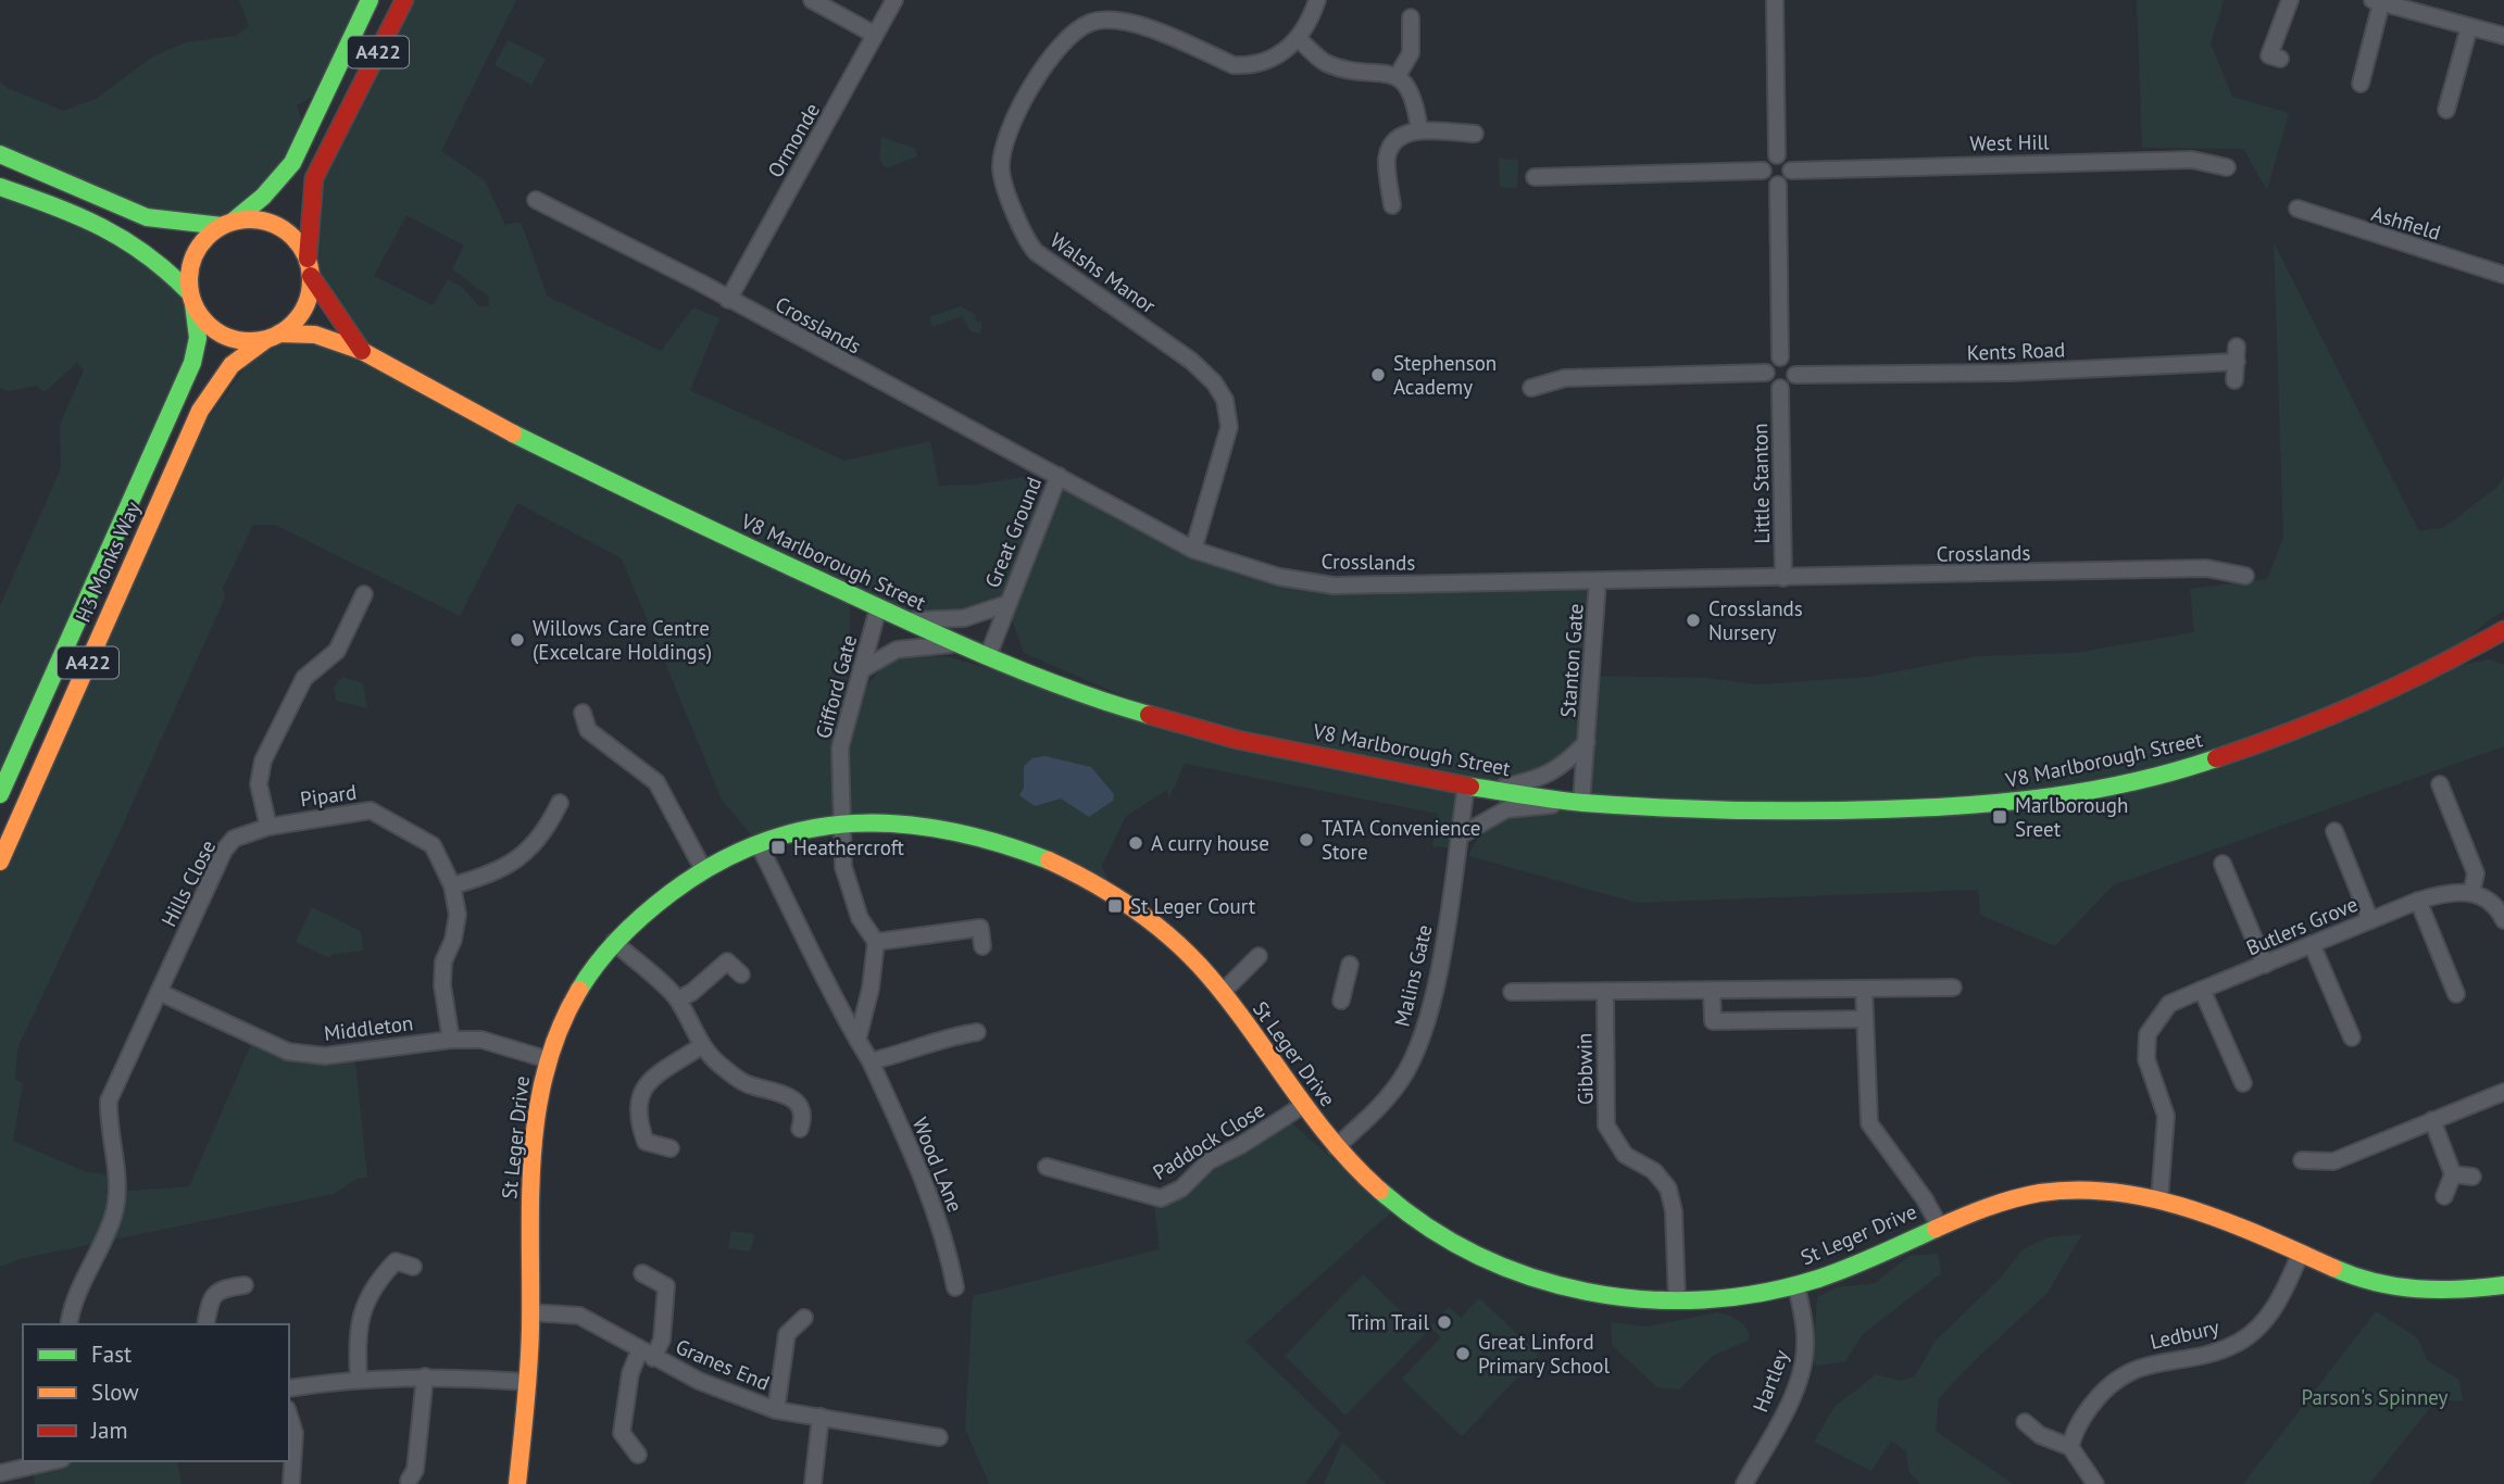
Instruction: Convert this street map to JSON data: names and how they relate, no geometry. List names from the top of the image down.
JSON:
{
  "streets": {
    "street": [
      "A422",
      "Ormonde",
      "West Hill",
      "Ashfield",
      "Walshs Manor",
      "Crosslands",
      "Kents Road",
      "Little Stanton",
      "Great Ground",
      "H3 Monks Way",
      "V8 Marlborough Street",
      "Stanton Gate",
      "Gifford Gate",
      "Pipard",
      "Hills Close",
      "Butlers Grove",
      "Malins Gate",
      "Middleton",
      "St Leger Drive",
      "Gibbwin",
      "Paddock Close",
      "Wood LAne",
      "Ledbury",
      "Granes End",
      "Hartley"
    ]
  },
  "crossings": [
    ["A422", "H3 Monks Way"],
    ["A422", "V8 Marlborough Street"],
    ["Ormonde", "Crosslands"],
    ["Walshs Manor", "Crosslands"],
    ["Crosslands", "Little Stanton"],
    ["Crosslands", "Great Ground"],
    ["Crosslands", "Stanton Gate"],
    ["Kents Road", "Little Stanton"],
    ["Great Ground", "V8 Marlborough Street"],
    ["H3 Monks Way", "V8 Marlborough Street"],
    ["V8 Marlborough Street", "Stanton Gate"],
    ["V8 Marlborough Street", "Gifford Gate"],
    ["V8 Marlborough Street", "Malins Gate"],
    ["Gifford Gate", "St Leger Drive"],
    ["Pipard", "Hills Close"],
    ["Pipard", "Middleton"],
    ["Hills Close", "Middleton"],
    ["Butlers Grove", "St Leger Drive"],
    ["Malins Gate", "St Leger Drive"],
    ["Middleton", "St Leger Drive"],
    ["St Leger Drive", "Gibbwin"],
    ["St Leger Drive", "Paddock Close"],
    ["St Leger Drive", "Wood LAne"],
    ["St Leger Drive", "Ledbury"],
    ["St Leger Drive", "Granes End"],
    ["St Leger Drive", "Hartley"]
  ],
  "parks": ["Parson's Spinney"],
  "places": {
    "other": [
      "Stephenson Academy",
      "Crosslands Nursery",
      "Willows Care Centre (Excelcare Holdings)",
      "TATA Convenience Store",
      "A curry house",
      "Trim Trail",
      "Great Linford Primary School"
    ],
    "transit": ["Marlborough Sreet", "Heathercroft", "St Leger Court"]
  },
  "legend": ["Fast", "Slow", "Jam"]
}
